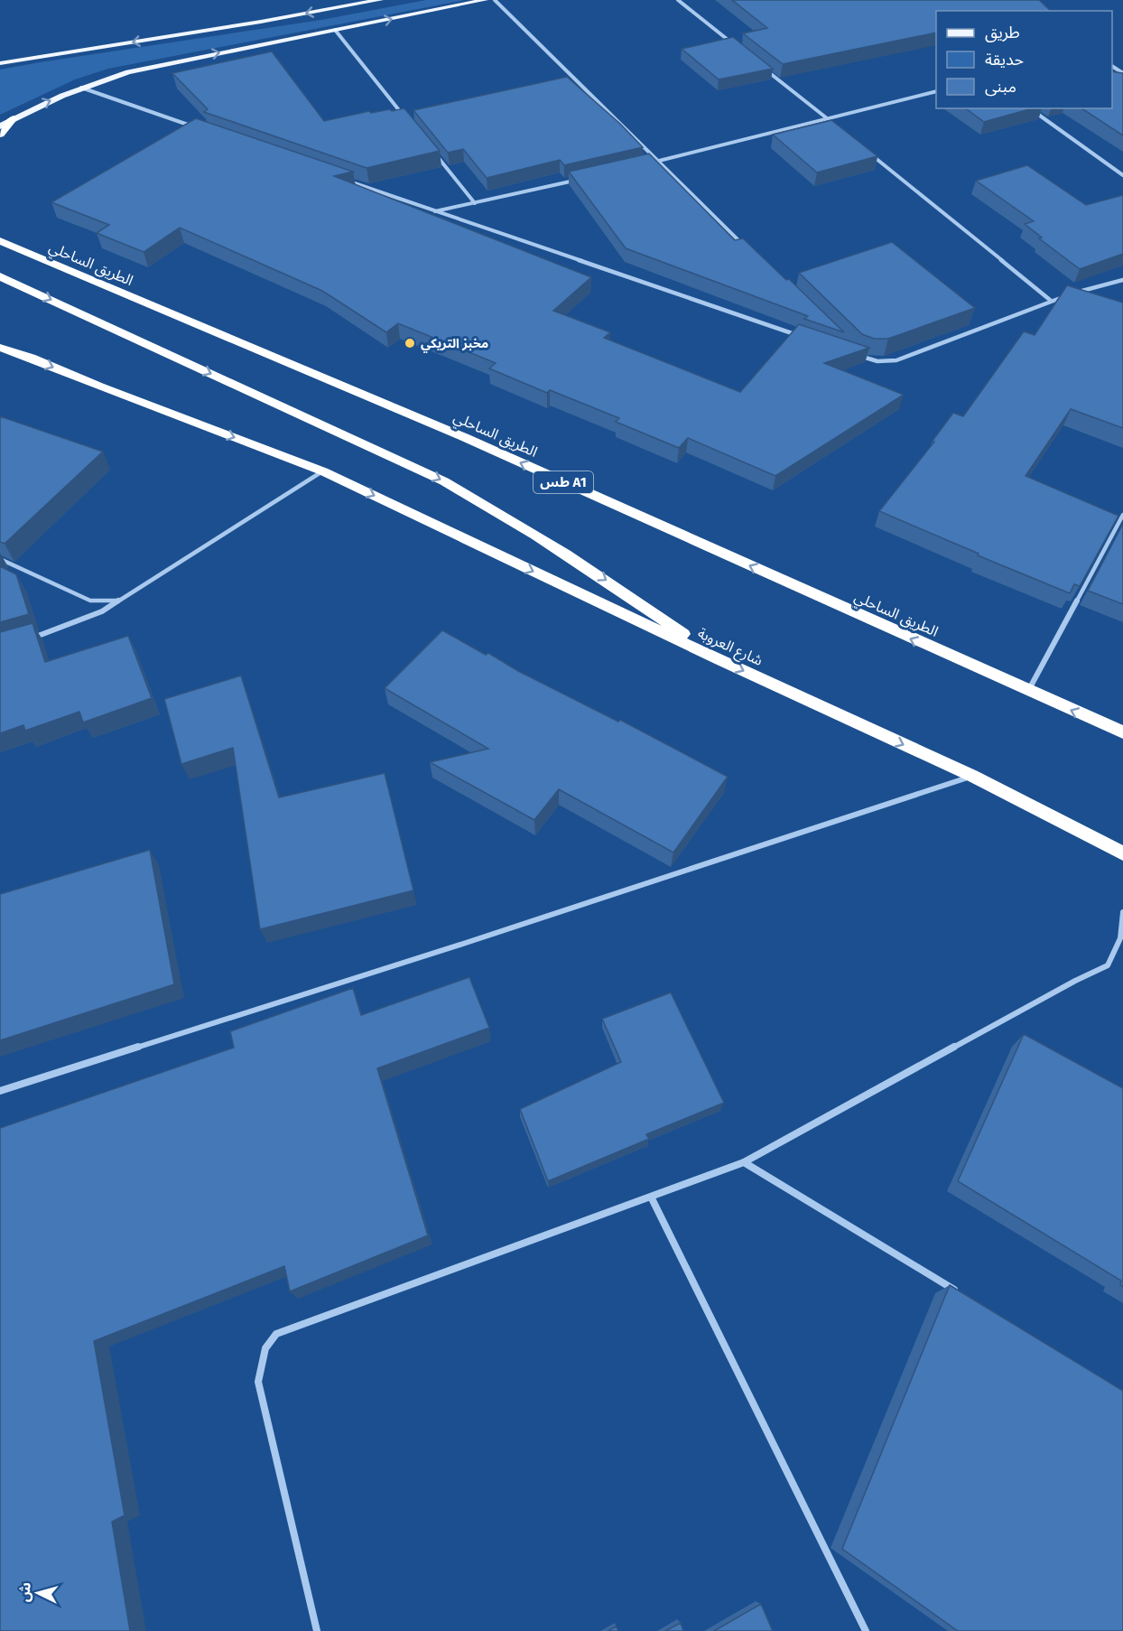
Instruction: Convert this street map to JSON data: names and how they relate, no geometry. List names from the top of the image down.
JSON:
{
  "streets": {
    "highway": ["الطريق الساحلي", "طس A1", "شارع العروبة"]
  },
  "places": ["مخبز التريكي"],
  "legend": ["طريق", "حديقة", "مبنى"],
  "north": "left"
}
